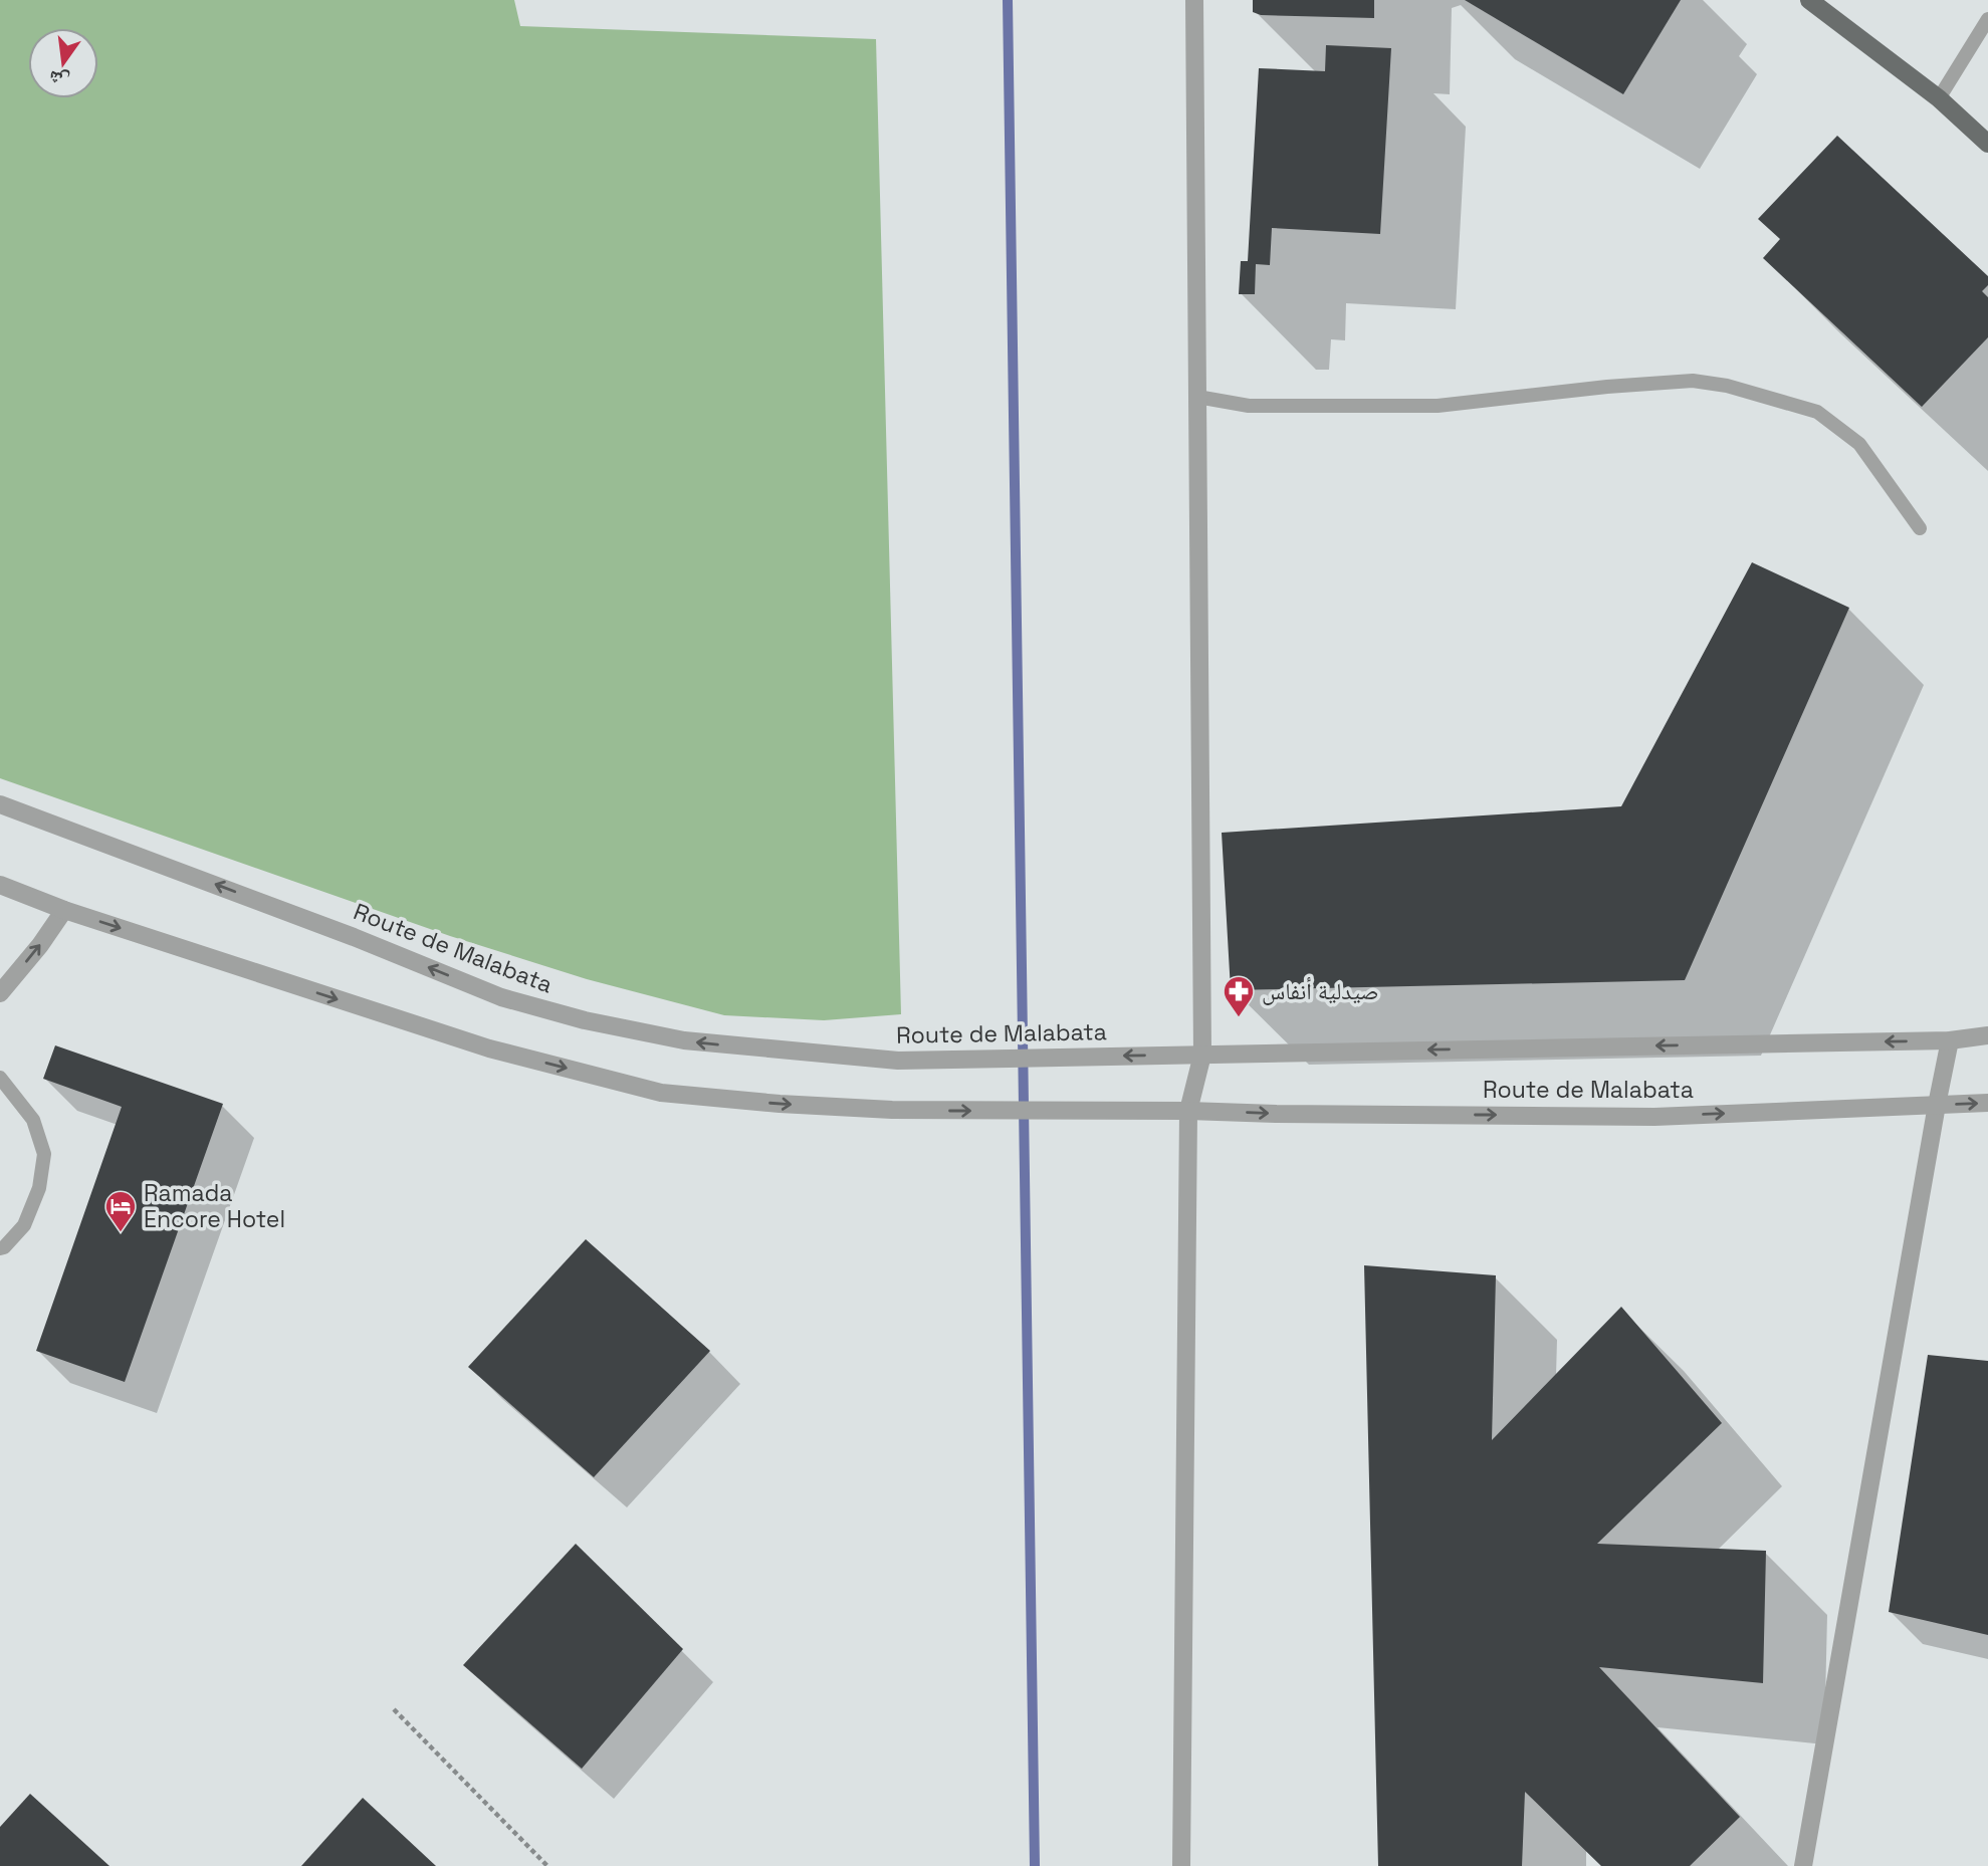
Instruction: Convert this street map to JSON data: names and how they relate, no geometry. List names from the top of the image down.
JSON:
{
  "streets": {
    "street": ["Route de Malabata"]
  },
  "places": {
    "pharmacy": ["صيدلية أنفاس"],
    "hotel": ["Ramada Encore Hotel"]
  },
  "north": "bottom"
}
